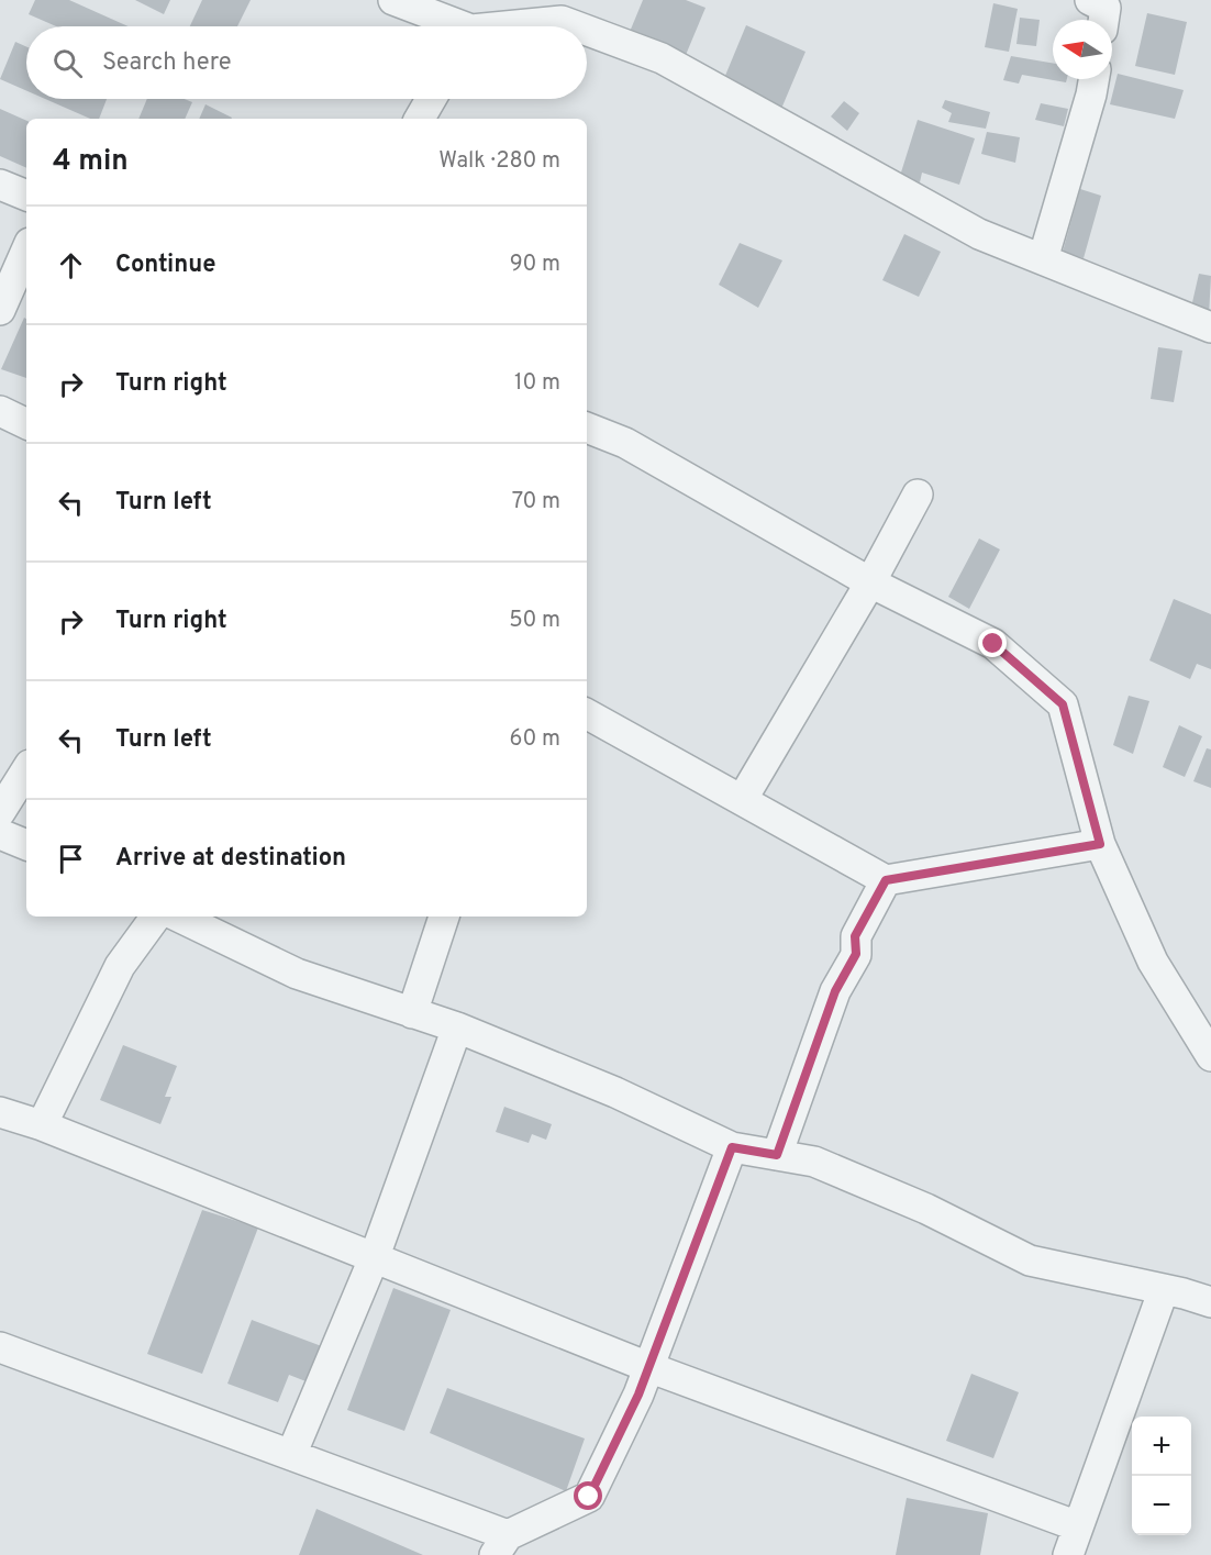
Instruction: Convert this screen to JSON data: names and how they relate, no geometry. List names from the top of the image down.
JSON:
{
  "north": "left",
  "page": {
    "search": "Search here",
    "heading": ["4 min", "Walk · 280 m"],
    "list": [
      ["Continue", "90 m"],
      ["Turn right", "10 m"],
      ["Turn left", "70 m"],
      ["Turn right", "50 m"],
      ["Turn left", "60 m"],
      "Arrive at destination"
    ],
    "map_buttons": ["+", "−"]
  }
}
